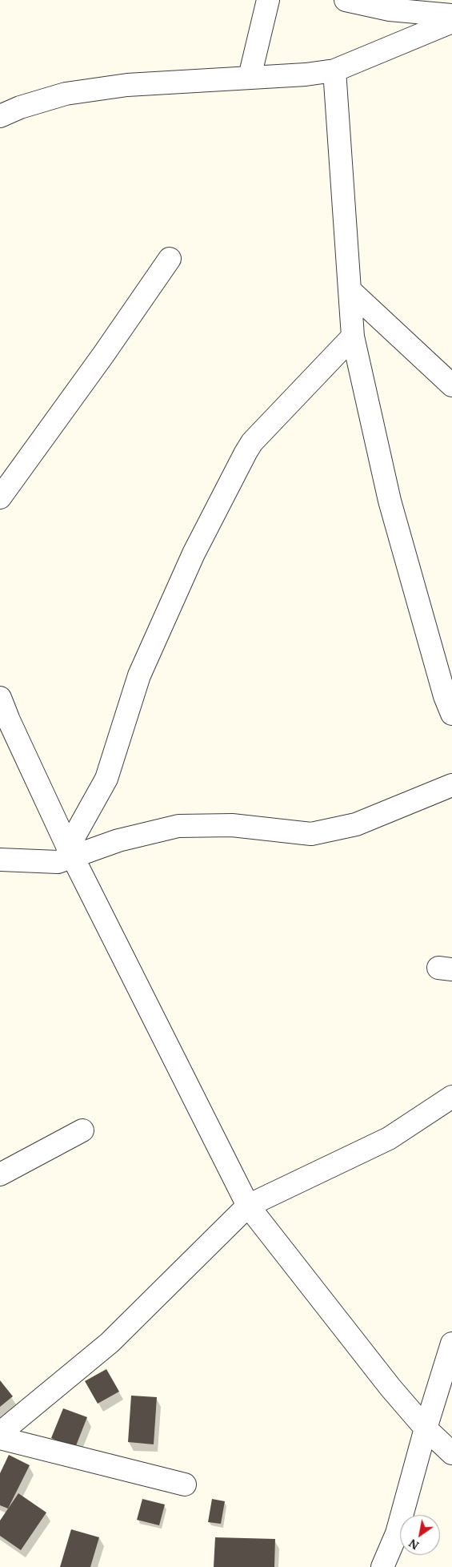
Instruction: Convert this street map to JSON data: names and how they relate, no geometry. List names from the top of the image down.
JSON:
{
  "north": "bottom left"
}
